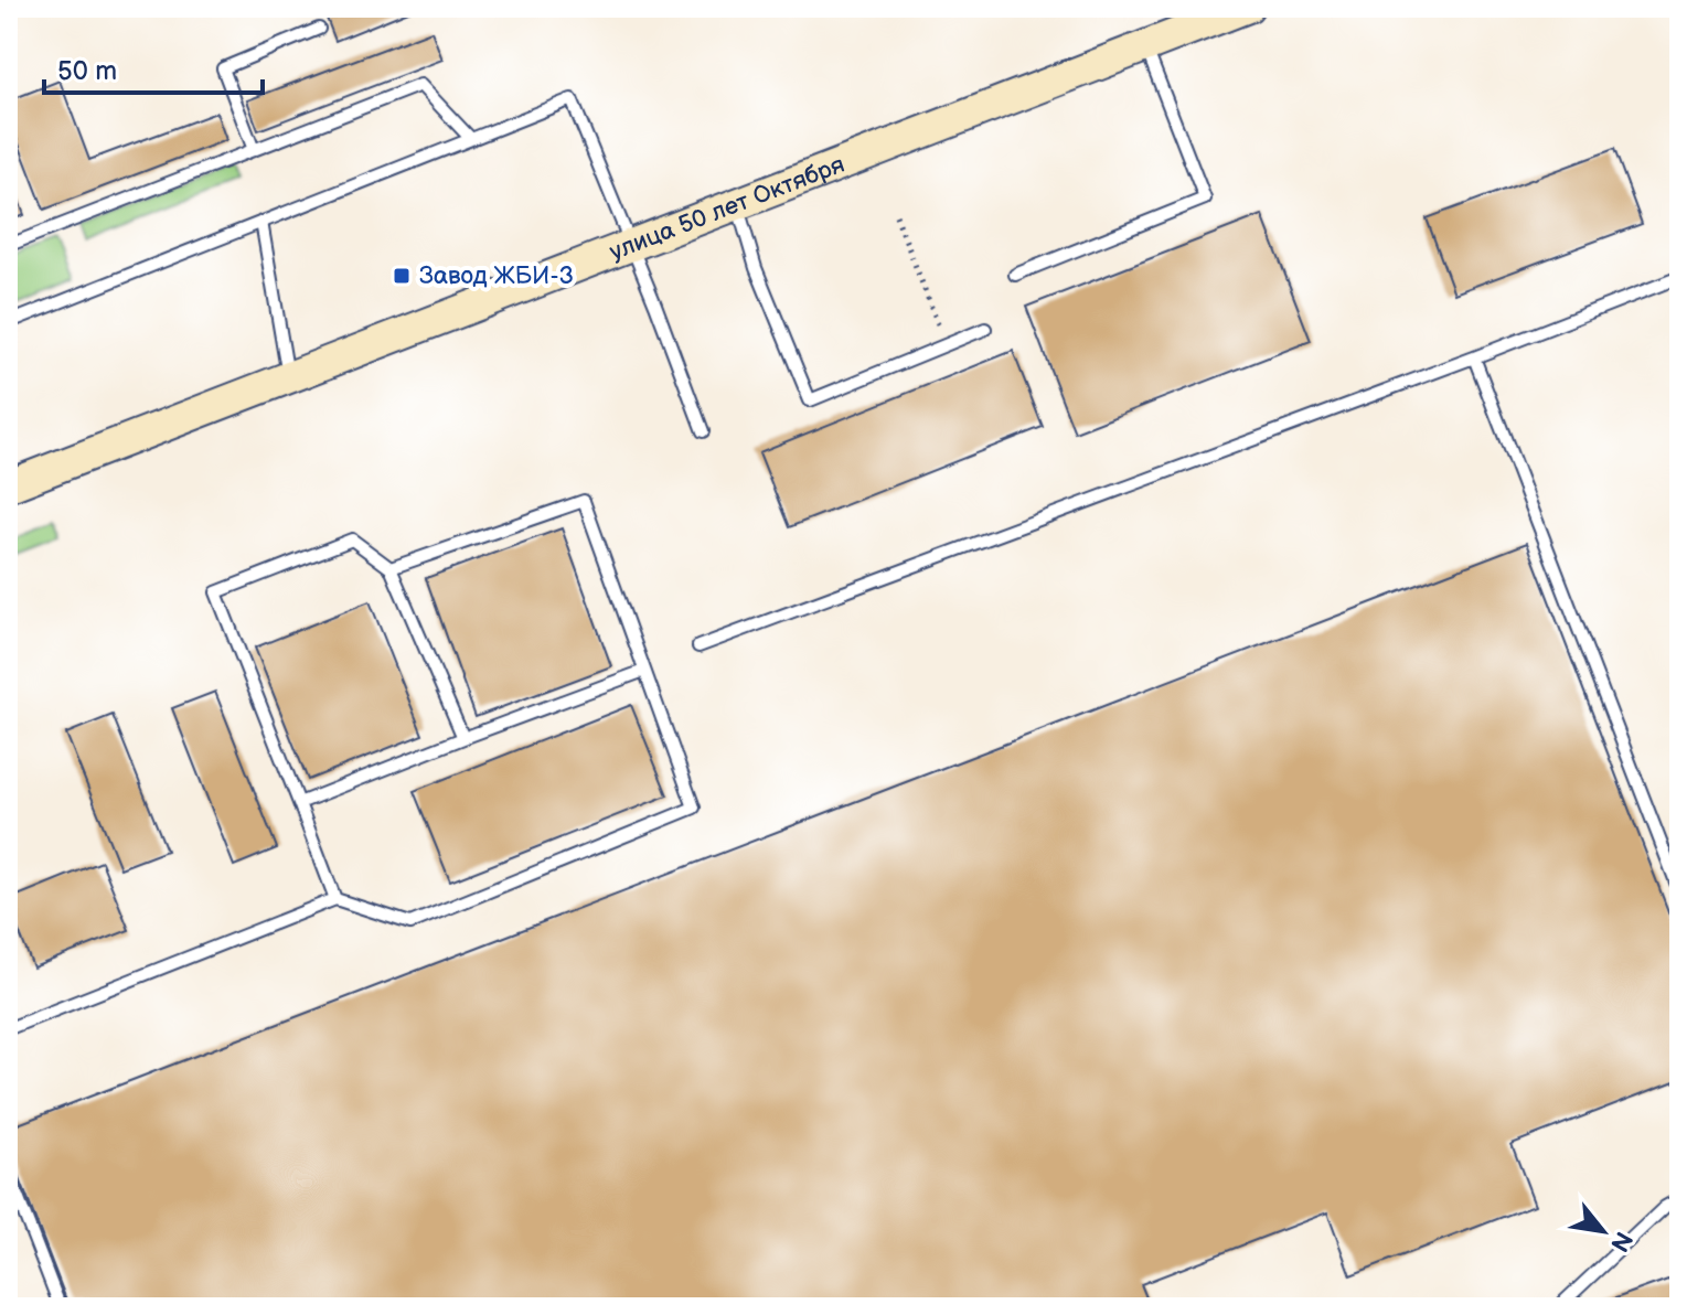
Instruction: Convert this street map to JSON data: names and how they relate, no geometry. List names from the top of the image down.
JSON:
{
  "streets": {
    "main road": ["улица 50 лет Октября"]
  },
  "places": {
    "transit": ["Завод ЖБИ-3"]
  },
  "scale_bar": "50 m",
  "north": "bottom right"
}
